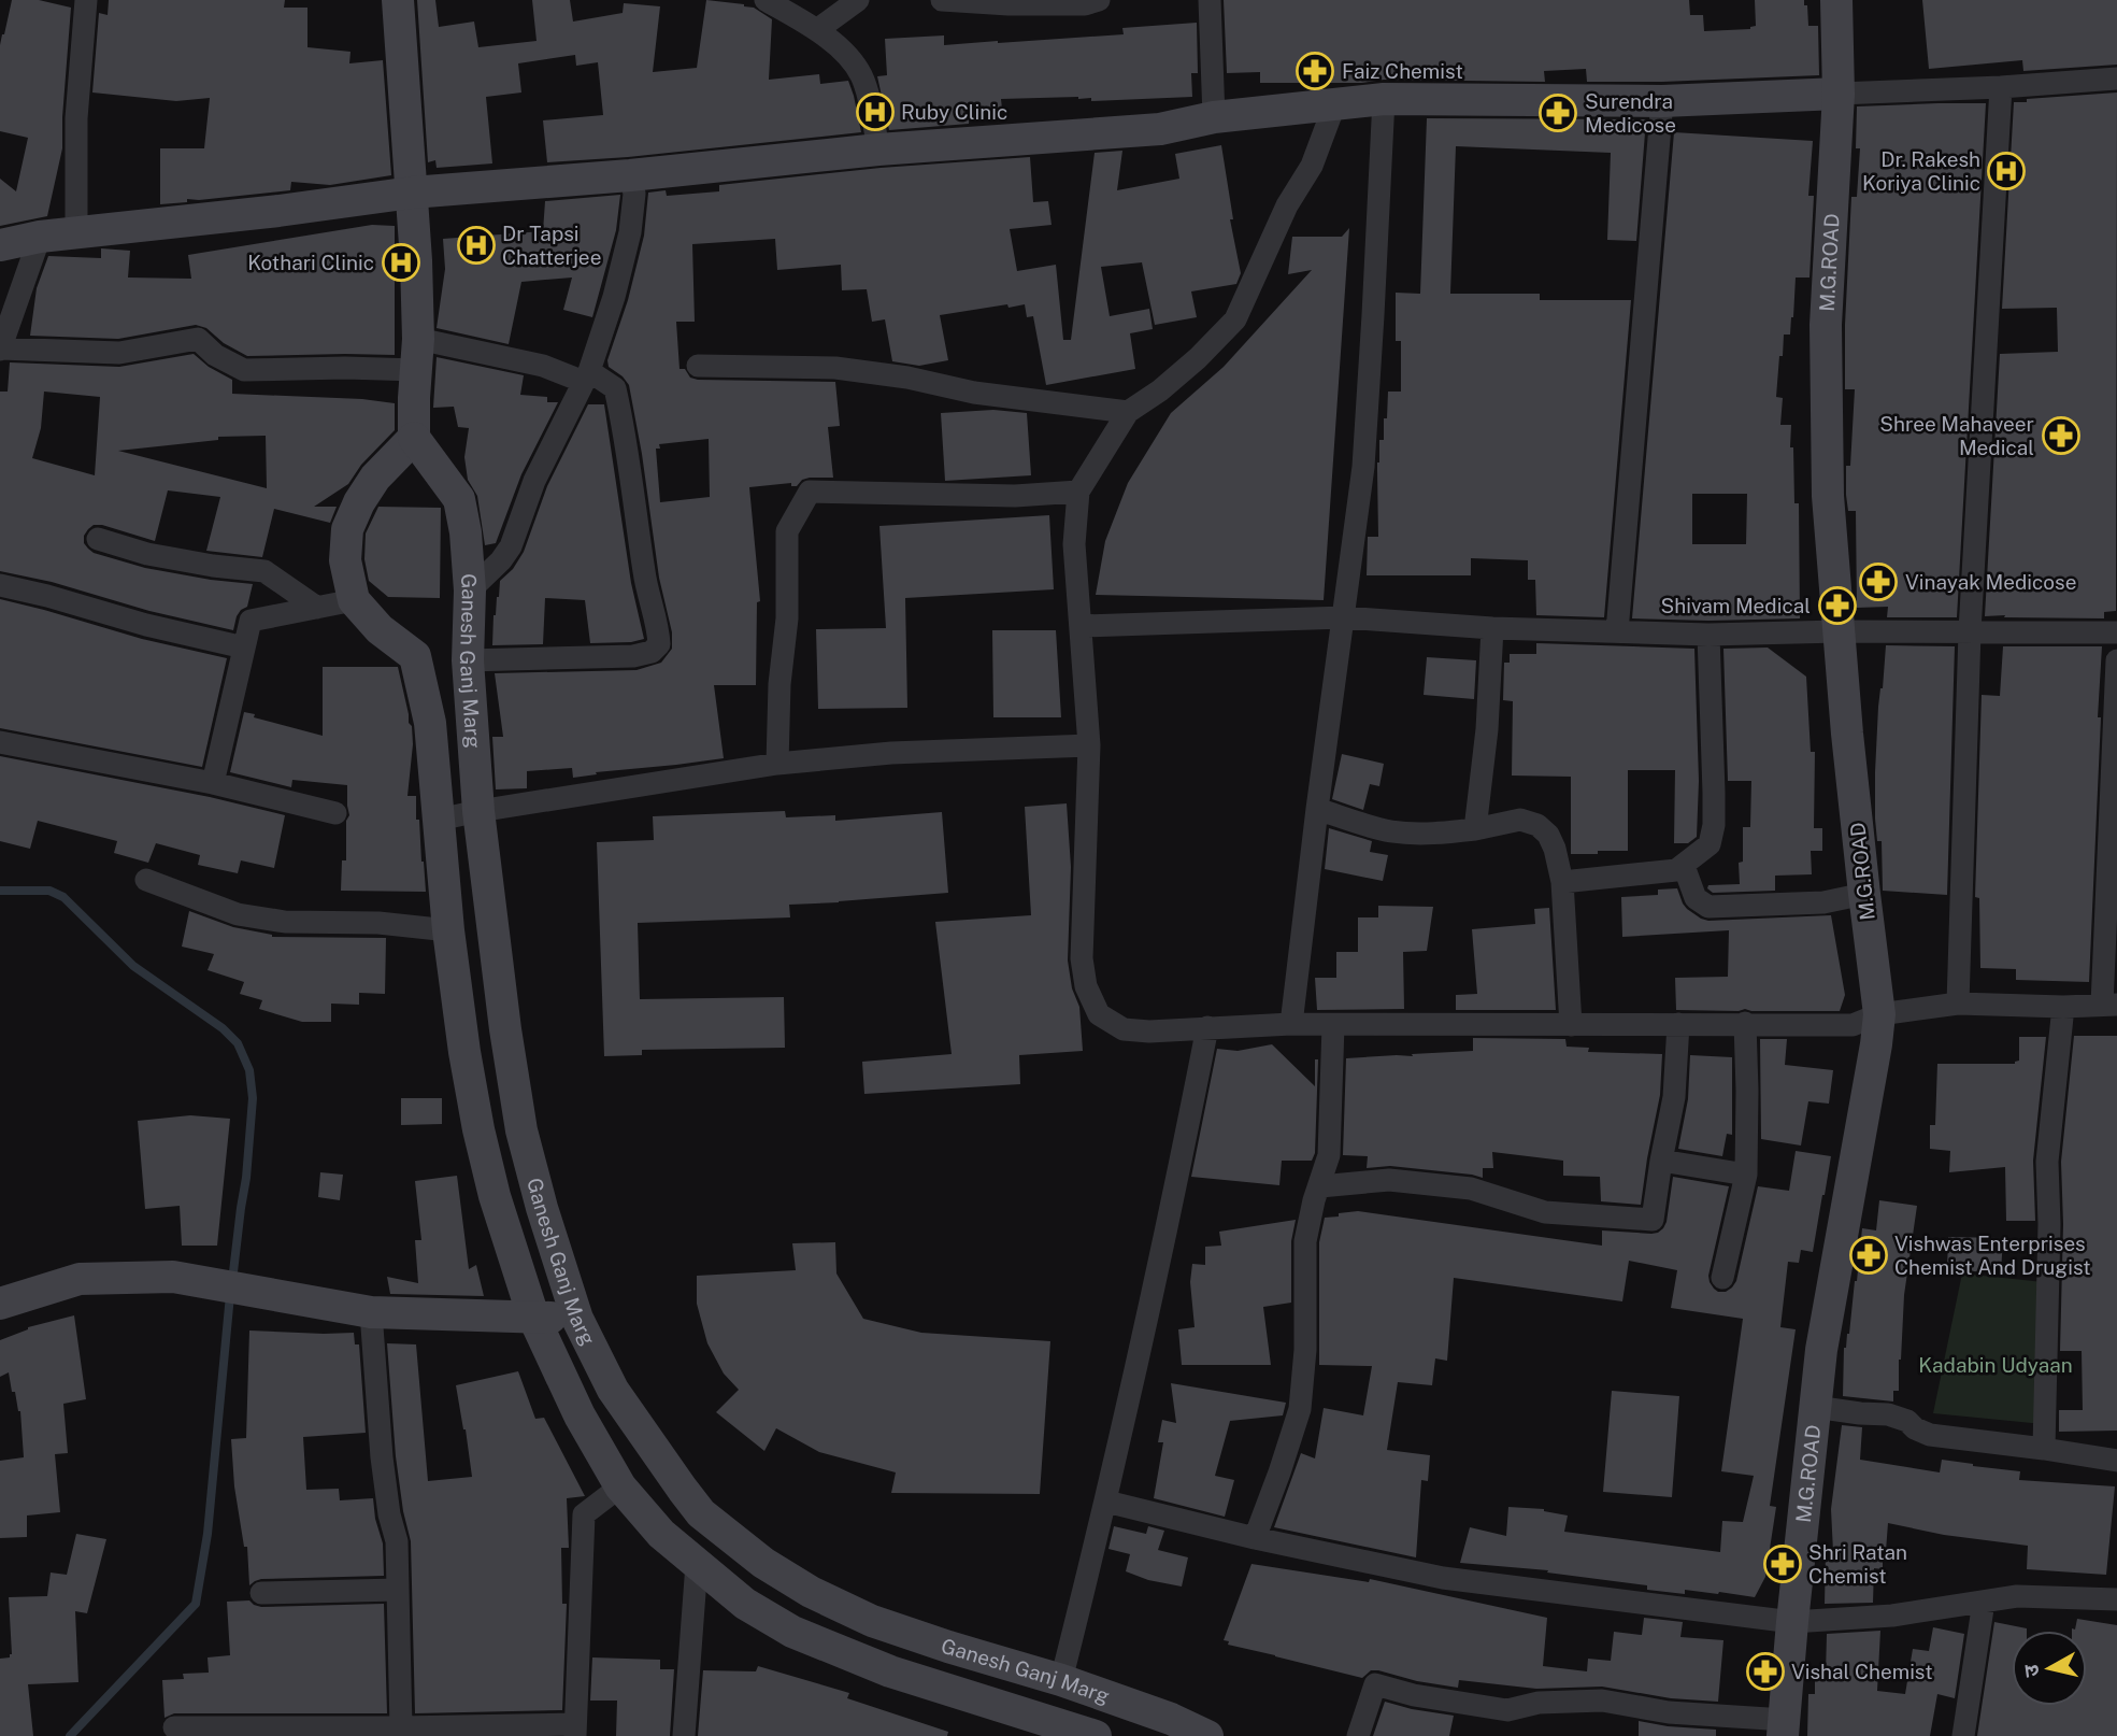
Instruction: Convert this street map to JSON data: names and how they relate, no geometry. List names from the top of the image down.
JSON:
{
  "streets": {
    "main road": ["M.G.ROAD", "Ganesh Ganj Marg"]
  },
  "parks": ["Kadabin Udyaan"],
  "places": {
    "pharmacy": [
      "Faiz Chemist",
      "Surendra Medicose",
      "Shree Mahaveer Medical",
      "Vinayak Medicose",
      "Shivam Medical",
      "Vishwas Enterprises Chemist And Drugist",
      "Shri Ratan Chemist",
      "Vishal Chemist"
    ],
    "hospital": [
      "Ruby Clinic",
      "Dr. Rakesh Koriya Clinic",
      "Dr Tapsi Chatterjee",
      "Kothari Clinic"
    ]
  },
  "north": "left"
}
